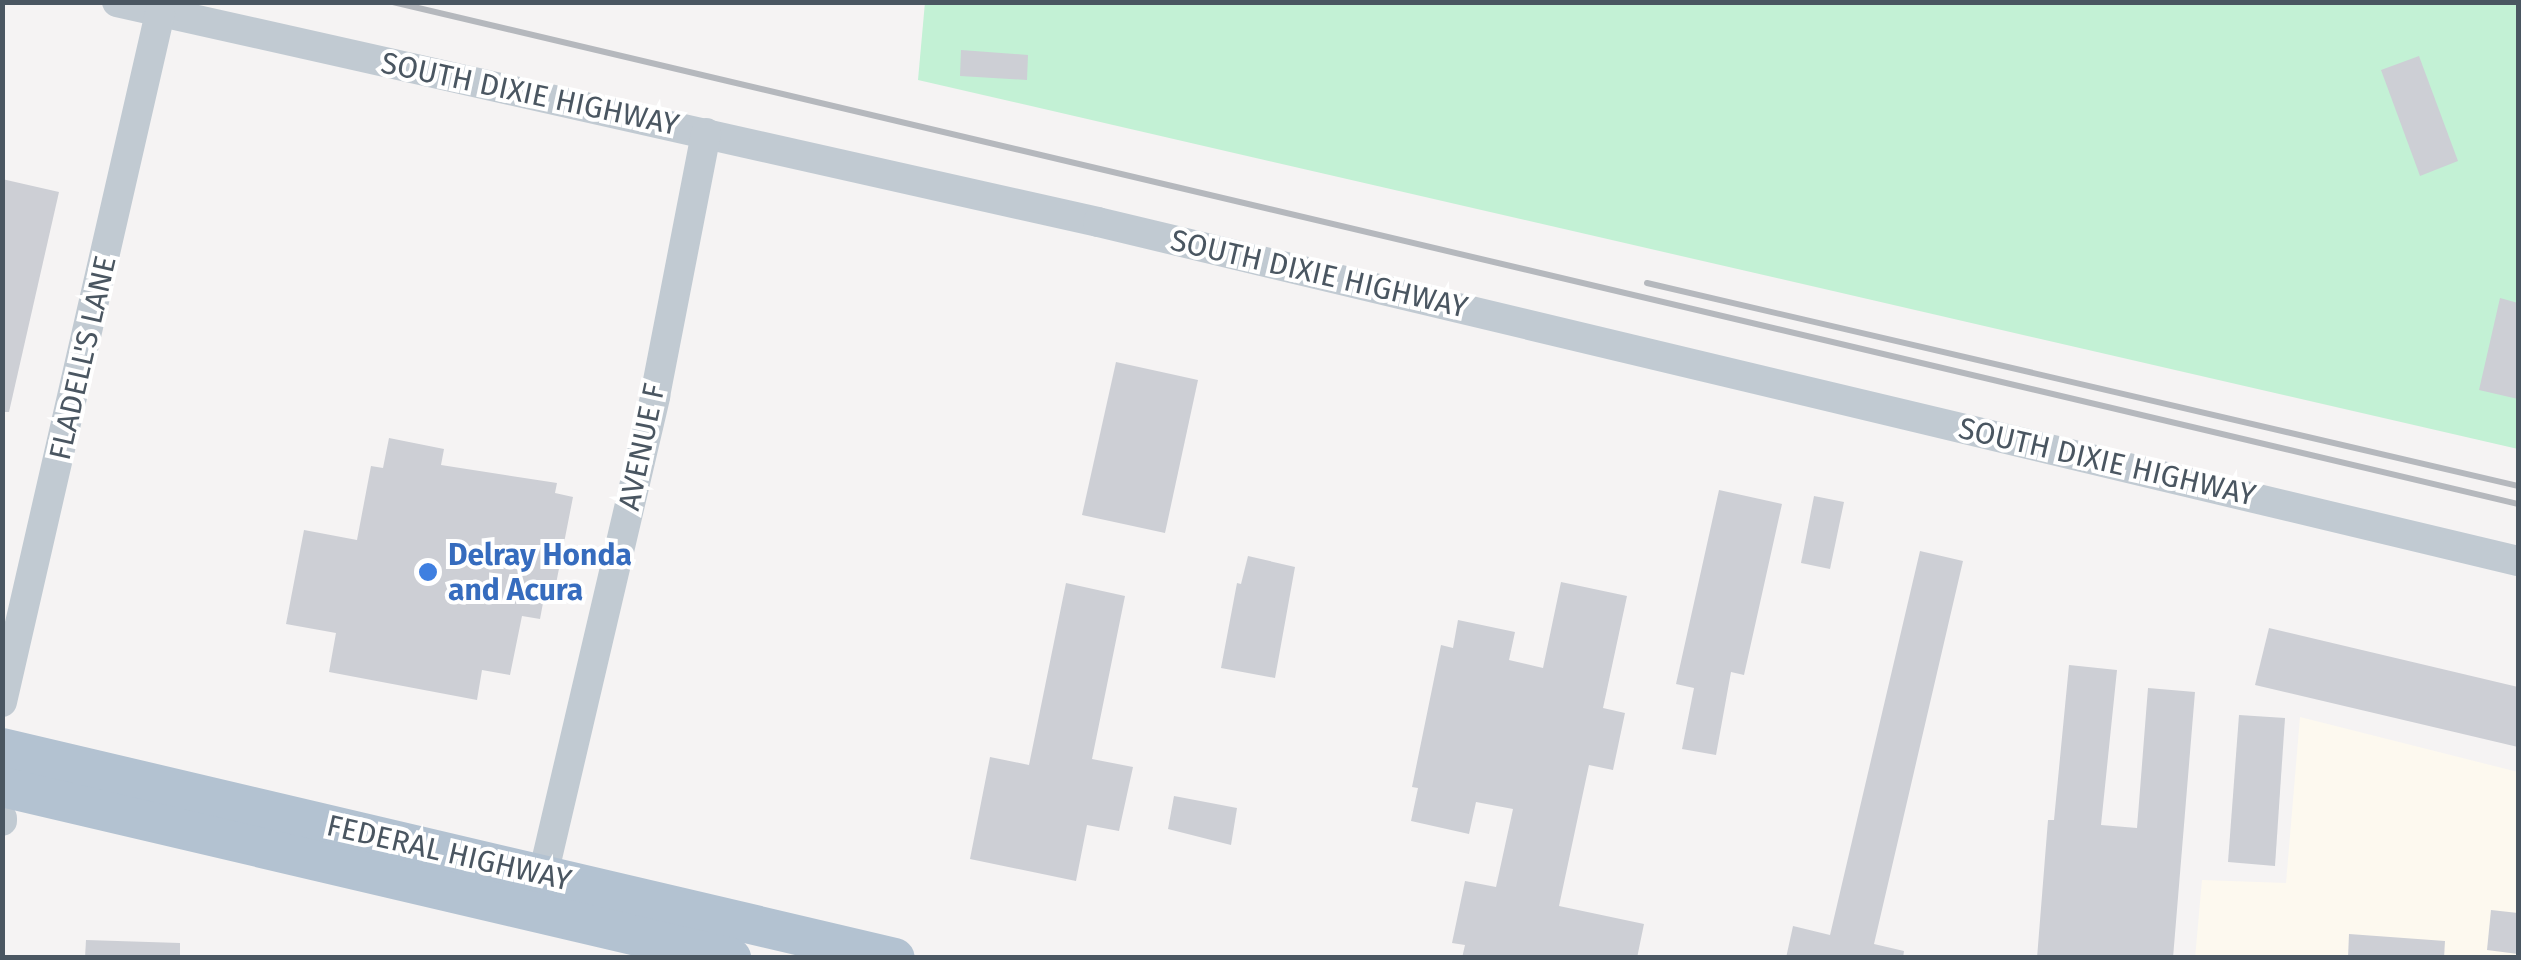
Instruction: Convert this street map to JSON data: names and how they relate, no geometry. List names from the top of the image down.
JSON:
{
  "streets": {
    "main road": ["FEDERAL HIGHWAY"],
    "street": ["SOUTH DIXIE HIGHWAY", "FLADELL'S LANE", "AVENUE F"]
  },
  "crossings": [
    ["SOUTH DIXIE HIGHWAY", "FLADELL'S LANE"],
    ["SOUTH DIXIE HIGHWAY", "AVENUE F"],
    ["AVENUE F", "FEDERAL HIGHWAY"]
  ],
  "places": ["Delray Honda and Acura"]
}
